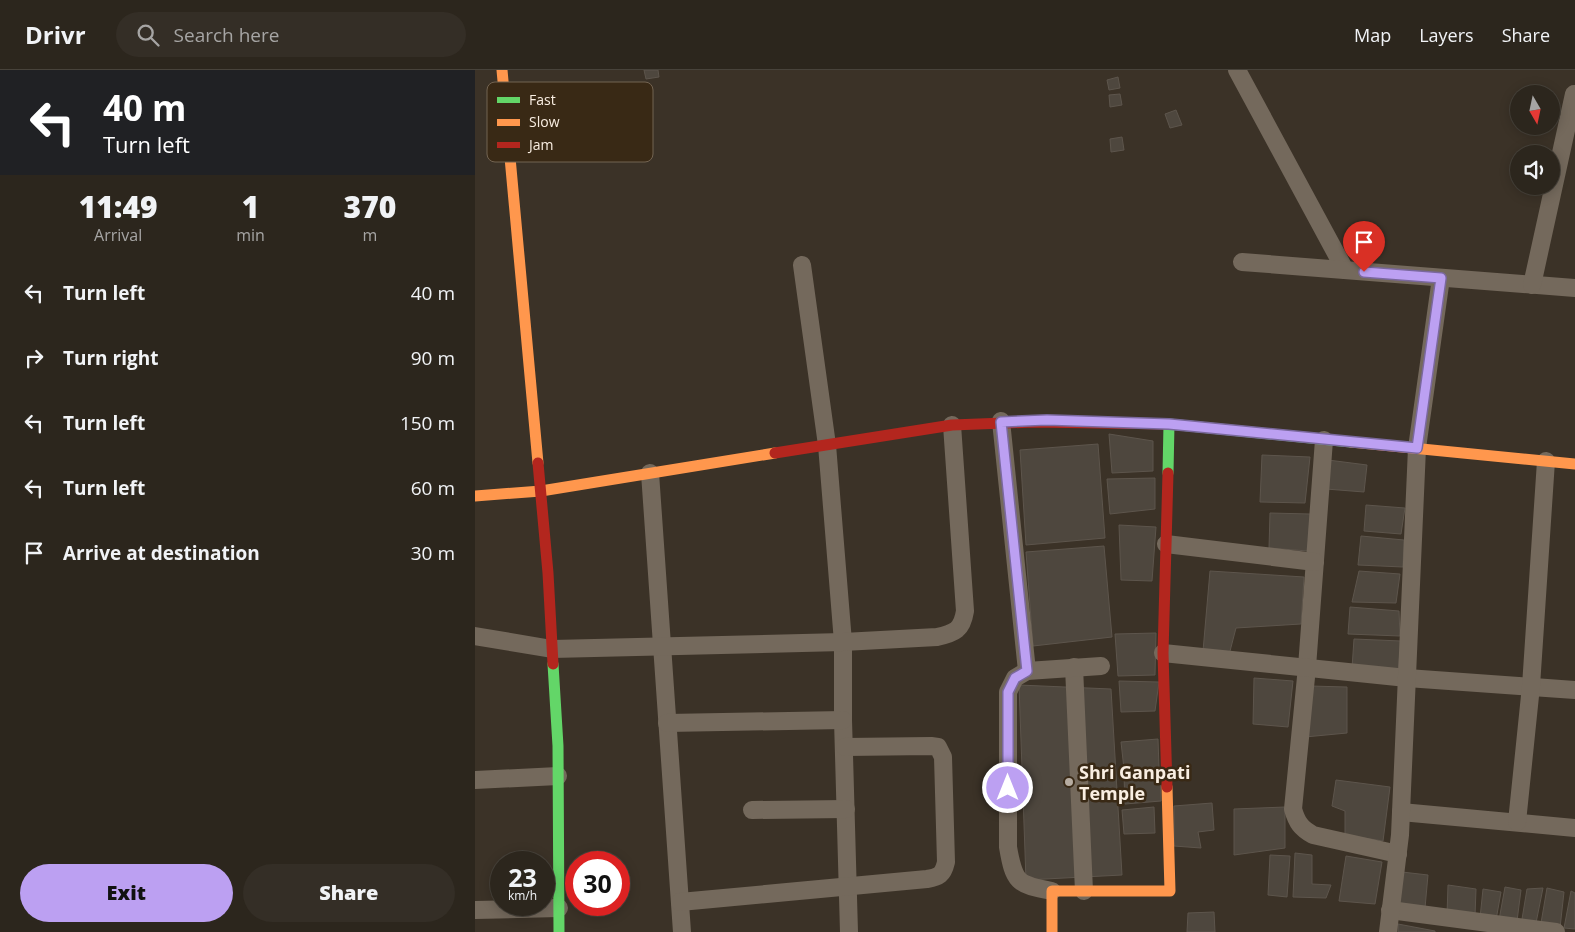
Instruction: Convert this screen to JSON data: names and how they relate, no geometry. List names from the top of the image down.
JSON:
{
  "places": ["Shri Ganpati Temple"],
  "legend": ["Fast", "Slow", "Jam"],
  "north": "bottom",
  "page": {
    "header": "Drivr",
    "search": "Search here",
    "nav": ["Map", "Layers", "Share"],
    "turn": ["40 m", "Turn left"],
    "eta": [
      "11:49",
      "Arrival",
      "1",
      "min",
      "370",
      "m"
    ],
    "list": [
      {
        "name": "Turn left",
        "value": "40 m"
      },
      {
        "name": "Turn right",
        "value": "90 m"
      },
      {
        "name": "Turn left",
        "value": "150 m"
      },
      {
        "name": "Turn left",
        "value": "60 m"
      },
      {
        "name": "Arrive at destination",
        "value": "30 m"
      }
    ],
    "speed": "23 km/h",
    "limit": "30",
    "buttons": ["Exit", "Share"]
  }
}
